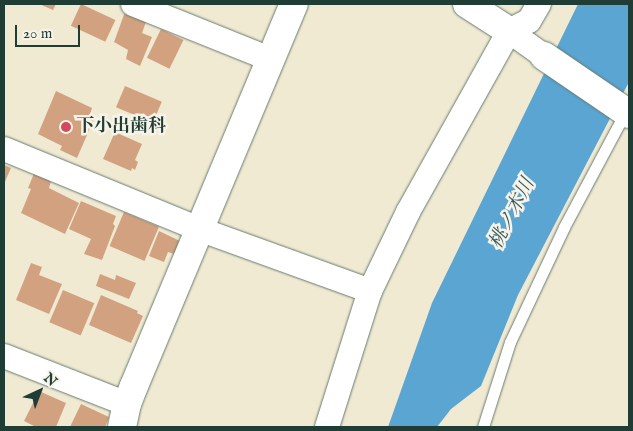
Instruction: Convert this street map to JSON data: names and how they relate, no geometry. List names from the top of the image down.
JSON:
{
  "water": ["桃ノ木川"],
  "places": ["下小出歯科"],
  "scale_bar": "20 m",
  "north": "top right"
}
